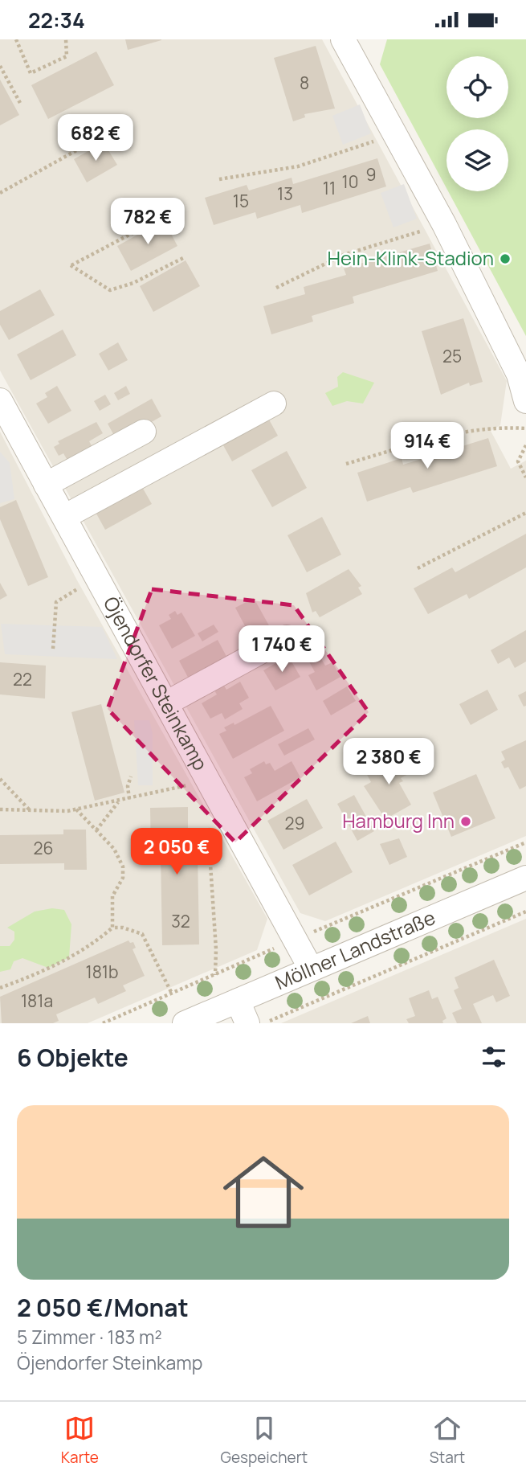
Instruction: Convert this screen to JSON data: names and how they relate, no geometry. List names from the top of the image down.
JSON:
{
  "streets": {
    "street": ["Öjendorfer Steinkamp", "Möllner Landstraße"]
  },
  "crossings": [
    ["Öjendorfer Steinkamp", "Möllner Landstraße"]
  ],
  "places": ["Hein-Klink-Stadion", "Hamburg Inn"],
  "house_numbers": [
    "8",
    "9",
    "10",
    "11",
    "13",
    "15",
    "25",
    "22",
    "29",
    "26",
    "32",
    "181b",
    "181a"
  ],
  "page": {
    "status": "22:34",
    "price": [
      "682 €",
      "782 €",
      "914 €",
      "1 740 €",
      "2 380 €",
      "2 050 €"
    ],
    "heading": "6 Objekte",
    "list": [
      {
        "name": "2 050 €/Monat",
        "note": "5 Zimmer · 183 m² · Öjendorfer Steinkamp"
      }
    ],
    "tabs": ["Karte", "Gespeichert", "Start"]
  }
}
